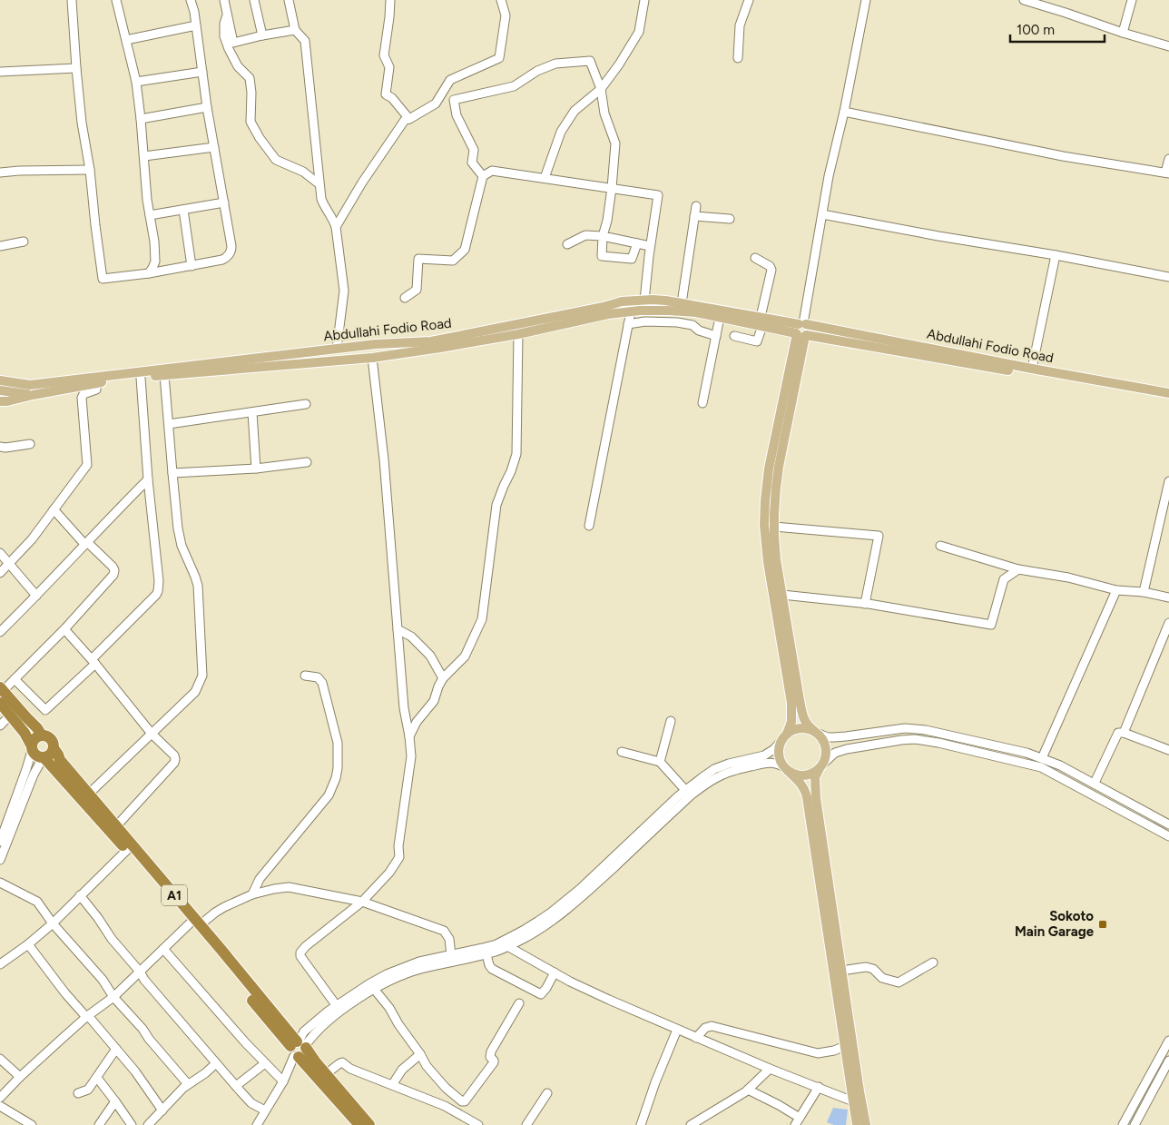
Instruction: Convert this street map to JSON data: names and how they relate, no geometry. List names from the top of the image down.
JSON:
{
  "streets": {
    "highway": ["A1"],
    "main road": ["Abdullahi Fodio Road"]
  },
  "places": {
    "transit": ["Sokoto Main Garage"]
  },
  "scale_bar": "100 m"
}
